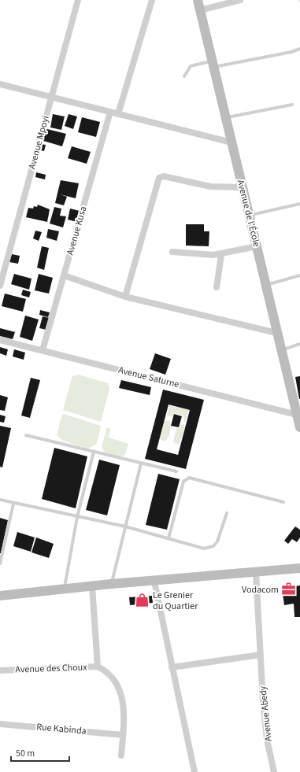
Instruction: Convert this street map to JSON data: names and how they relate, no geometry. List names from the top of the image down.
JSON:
{
  "streets": {
    "main road": ["Avenue de l'École"],
    "street": [
      "Avenue Mpoyi",
      "Avenue Kusa",
      "Avenue Saturne",
      "Avenue des Choux",
      "Avenue Abedy",
      "Rue Kabinda"
    ]
  },
  "crossings": [
    ["Avenue de l'École", "Avenue Saturne"],
    ["Avenue Kusa", "Avenue Saturne"]
  ],
  "places": {
    "office": ["Vodacom"],
    "shop": ["Le Grenier du Quartier"]
  },
  "scale_bar": "50 m"
}
